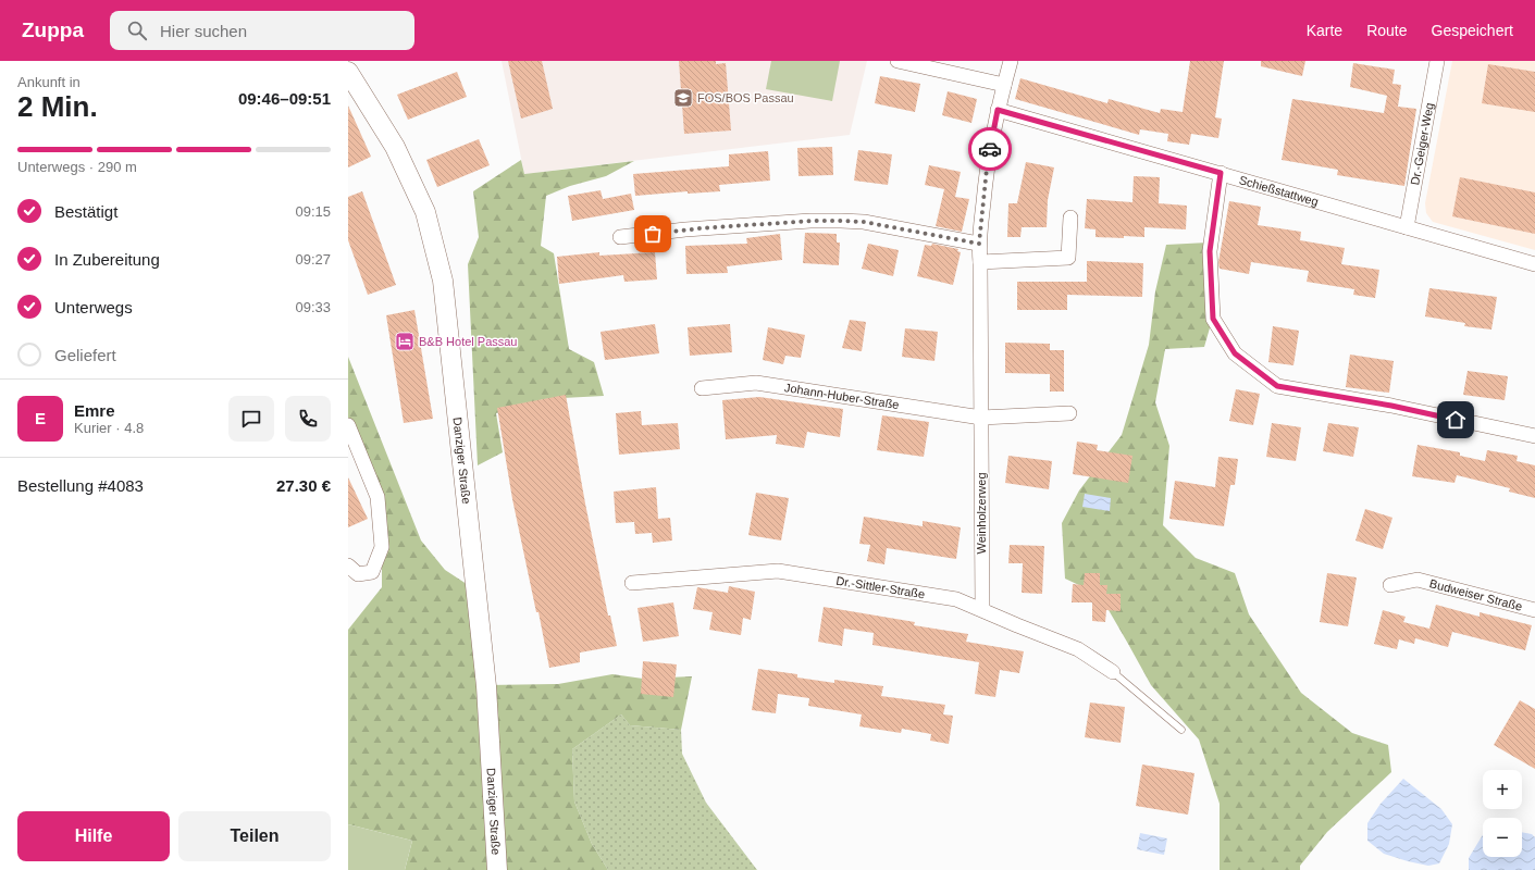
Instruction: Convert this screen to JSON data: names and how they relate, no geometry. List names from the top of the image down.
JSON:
{
  "streets": {
    "street": [
      "Dr.-Geiger-Weg",
      "Schießstattweg",
      "Johann-Huber-Straße",
      "Danziger Straße",
      "Weinholzerweg",
      "Dr.-Sittler-Straße",
      "Budweiser Straße"
    ]
  },
  "crossings": [
    ["Dr.-Geiger-Weg", "Schießstattweg"],
    ["Schießstattweg", "Weinholzerweg"],
    ["Johann-Huber-Straße", "Weinholzerweg"],
    ["Weinholzerweg", "Dr.-Sittler-Straße"]
  ],
  "places": {
    "school or university": ["FOS/BOS Passau"],
    "hotel": ["B&B Hotel Passau"]
  },
  "page": {
    "header": "Zuppa",
    "search": "Hier suchen",
    "nav": ["Karte", "Route", "Gespeichert"],
    "heading": ["2 Min.", "Ankunft in", "09:46–09:51"],
    "panel": [
      "Emre",
      "Kurier · 4.8",
      "Bestellung #4083",
      "27.30 €"
    ],
    "bar": "Unterwegs · 290 m",
    "list": [
      ["Bestätigt", "09:15"],
      ["In Zubereitung", "09:27"],
      ["Unterwegs", "09:33"],
      "Geliefert"
    ],
    "round": "E",
    "map_buttons": ["+", "−"],
    "buttons": ["Hilfe", "Teilen"]
  }
}
